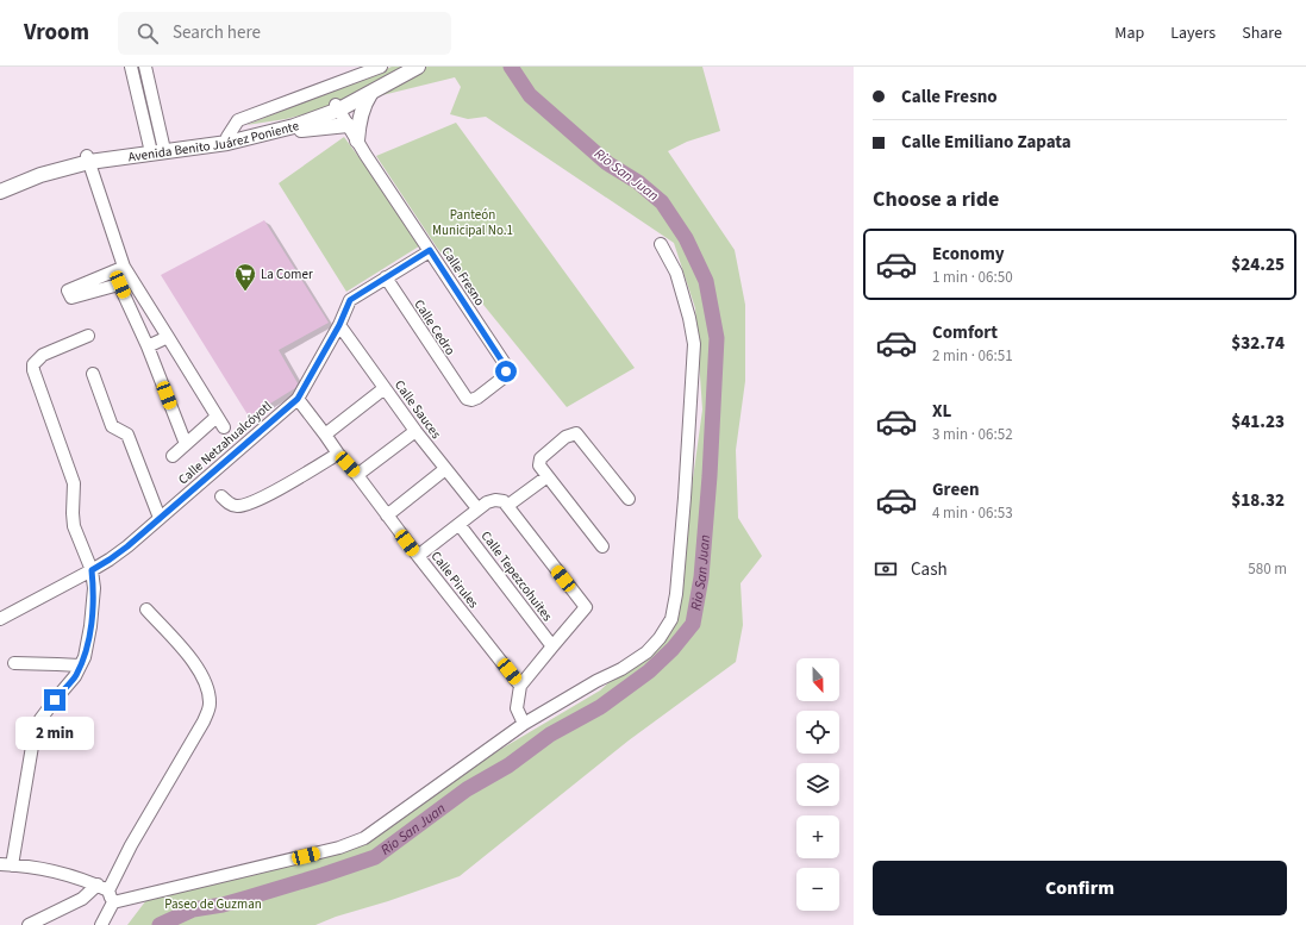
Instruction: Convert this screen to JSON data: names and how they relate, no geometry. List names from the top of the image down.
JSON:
{
  "streets": {
    "main road": ["Avenida Benito Juárez Poniente"],
    "street": [
      "Calle Fresno",
      "Calle Cedro",
      "Calle Sauces",
      "Calle Netzahualcóyotl",
      "Calle Tepezcohuites",
      "Calle Pirules"
    ]
  },
  "crossings": [
    ["Avenida Benito Juárez Poniente", "Calle Fresno"],
    ["Calle Fresno", "Calle Cedro"],
    ["Calle Fresno", "Calle Netzahualcóyotl"],
    ["Calle Cedro", "Calle Netzahualcóyotl"],
    ["Calle Sauces", "Calle Netzahualcóyotl"],
    ["Calle Netzahualcóyotl", "Calle Pirules"]
  ],
  "water": ["Rio San Juan"],
  "parks": ["Panteón Municipal No.1", "Paseo de Guzman"],
  "places": {
    "supermarket": ["La Comer"]
  },
  "north": "bottom",
  "page": {
    "header": "Vroom",
    "search": "Search here",
    "nav": ["Map", "Layers", "Share"],
    "banner": ["Calle Fresno", "Calle Emiliano Zapata"],
    "heading": "Choose a ride",
    "list": [
      {
        "name": "Economy",
        "note": "1 min · 06:50",
        "value": "$24.25"
      },
      {
        "name": "Comfort",
        "note": "2 min · 06:51",
        "value": "$32.74"
      },
      {
        "name": "XL",
        "note": "3 min · 06:52",
        "value": "$41.23"
      },
      {
        "name": "Green",
        "note": "4 min · 06:53",
        "value": "$18.32"
      }
    ],
    "pay": ["Cash", "580 m"],
    "map_buttons": ["+", "−"],
    "bubble": "2 min",
    "buttons": "Confirm"
  }
}
